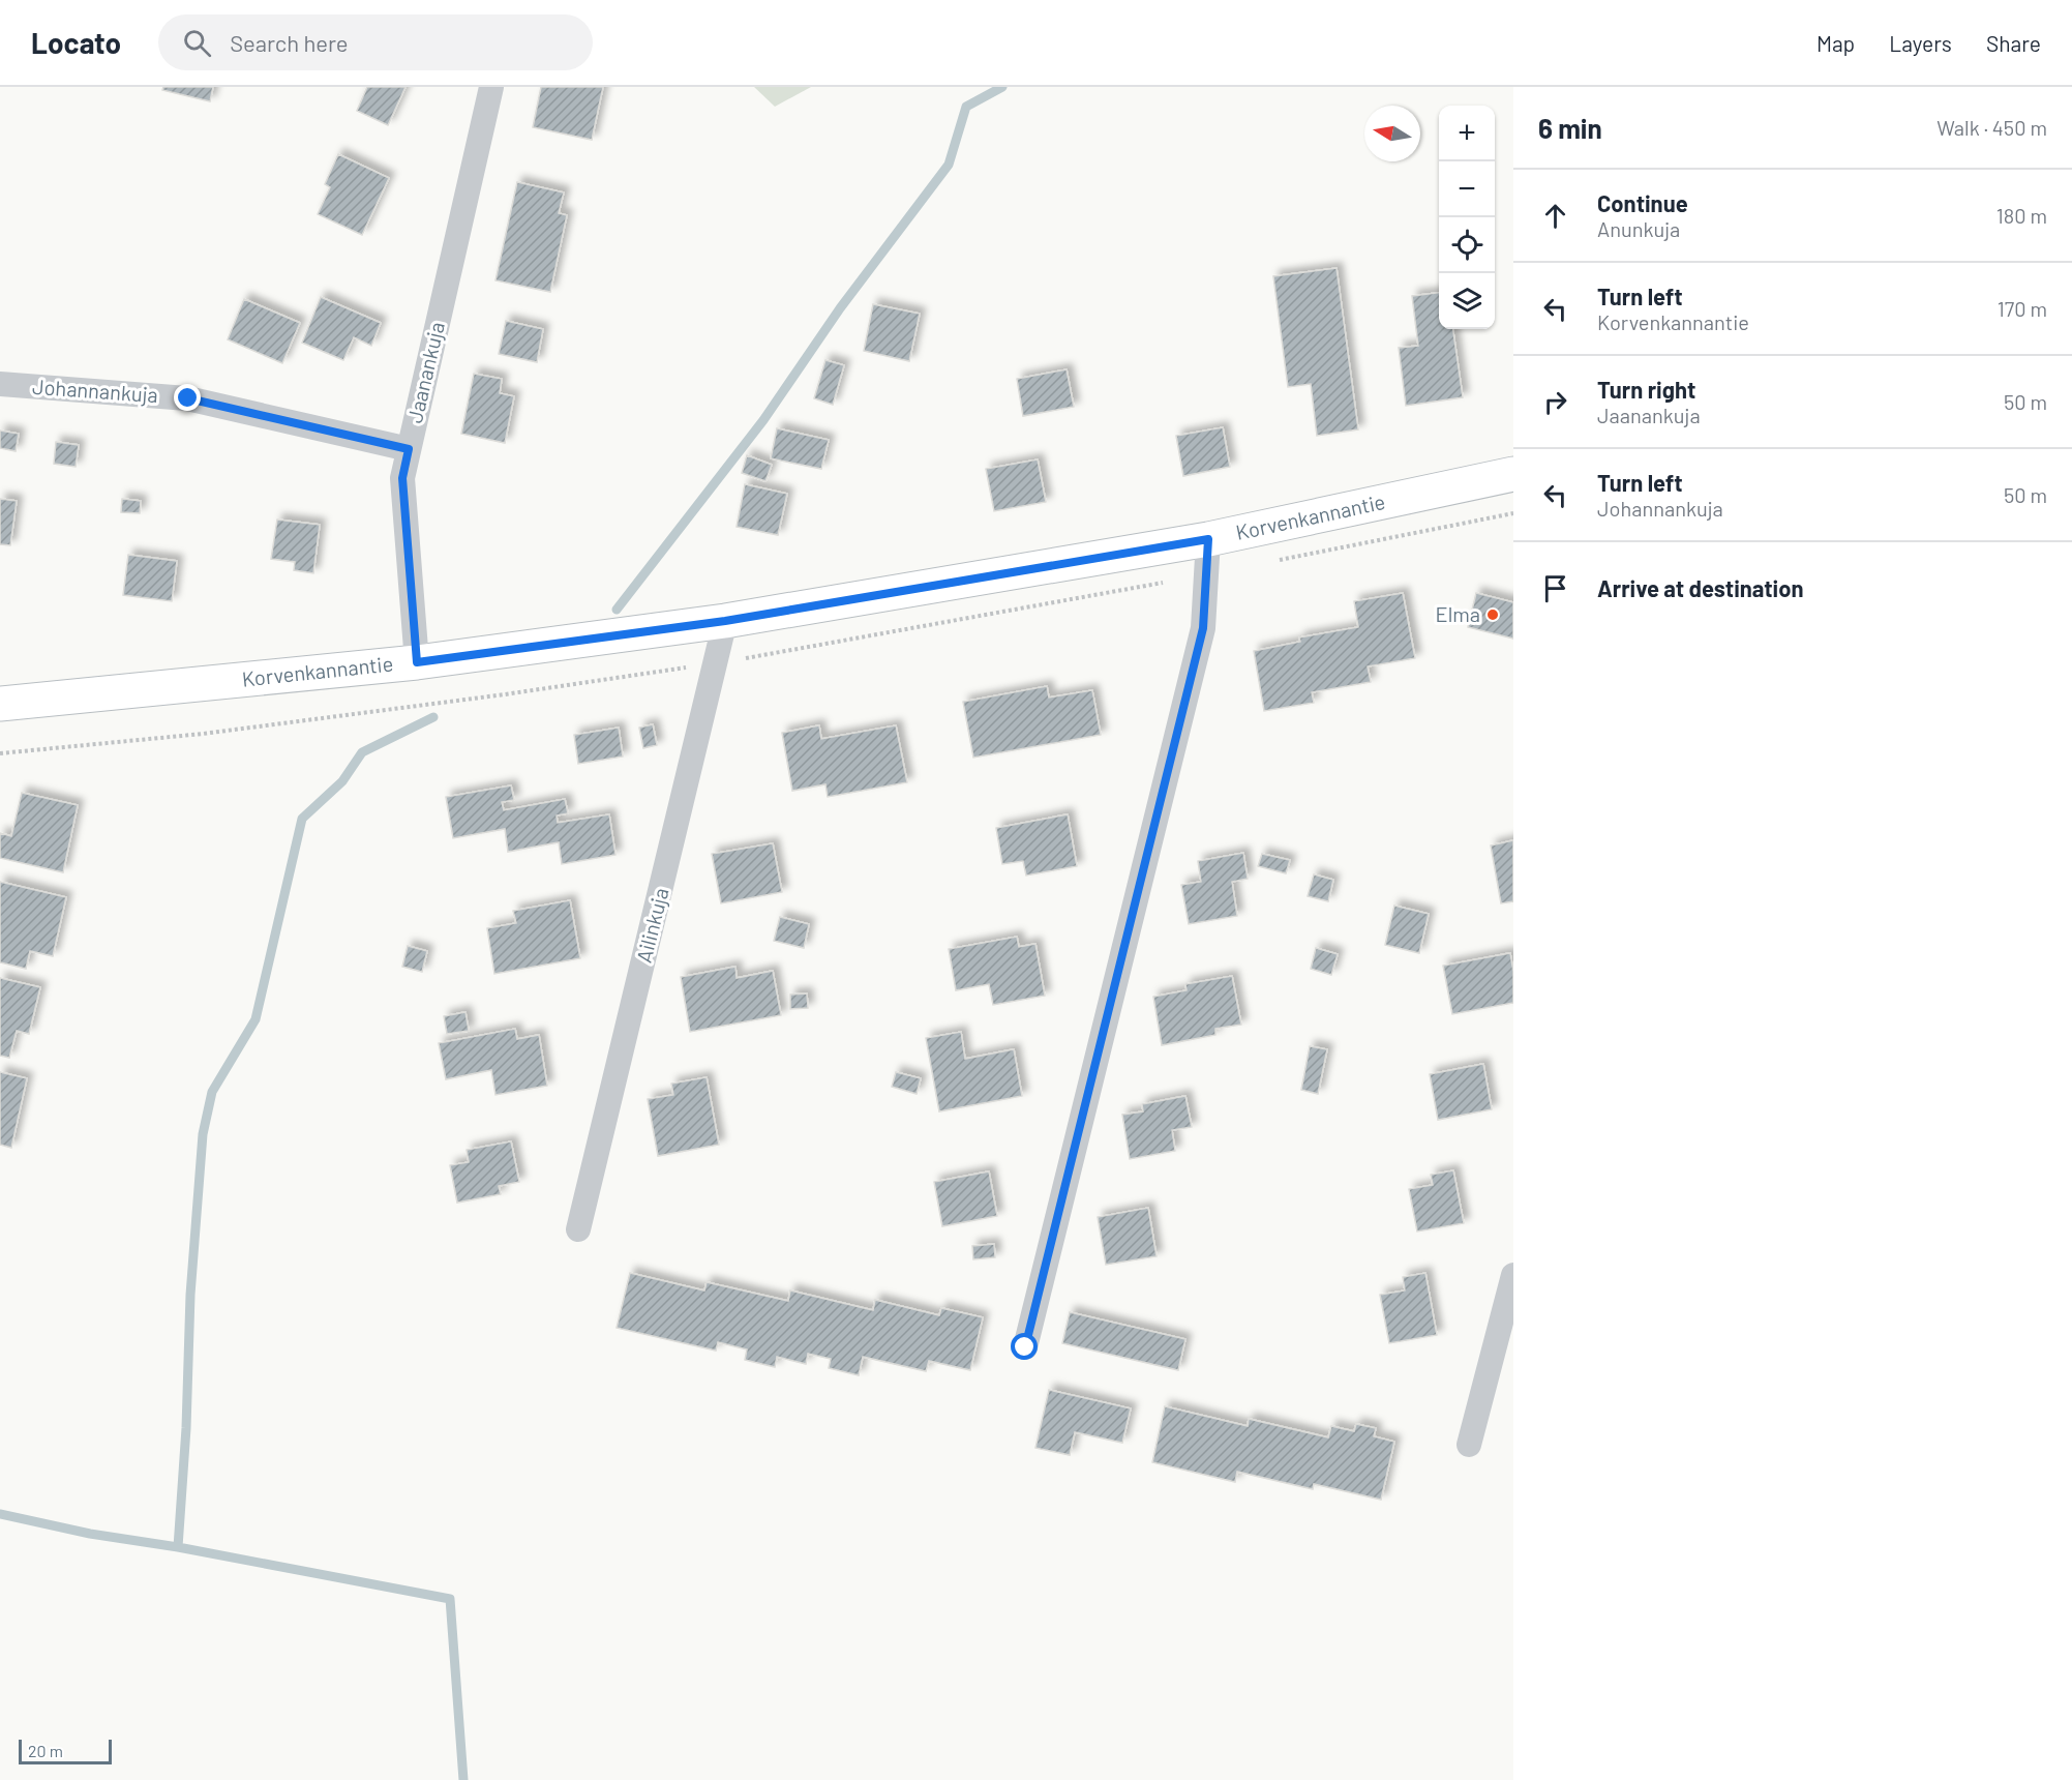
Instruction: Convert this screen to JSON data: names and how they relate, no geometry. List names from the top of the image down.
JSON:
{
  "streets": {
    "main road": ["Korvenkannantie"],
    "street": ["Jaanankuja", "Johannankuja", "Ailinkuja"]
  },
  "crossings": [
    ["Jaanankuja", "Johannankuja"],
    ["Jaanankuja", "Korvenkannantie"],
    ["Korvenkannantie", "Ailinkuja"]
  ],
  "places": ["Elma"],
  "scale_bar": "20 m",
  "north": "left",
  "page": {
    "header": "Locato",
    "search": "Search here",
    "nav": ["Map", "Layers", "Share"],
    "heading": ["6 min", "Walk · 450 m"],
    "map_buttons": ["+", "−"],
    "list": [
      ["Continue", "Anunkuja", "180 m"],
      ["Turn left", "Korvenkannantie", "170 m"],
      ["Turn right", "Jaanankuja", "50 m"],
      ["Turn left", "Johannankuja", "50 m"],
      "Arrive at destination"
    ],
    "scale": "20 m"
  }
}
